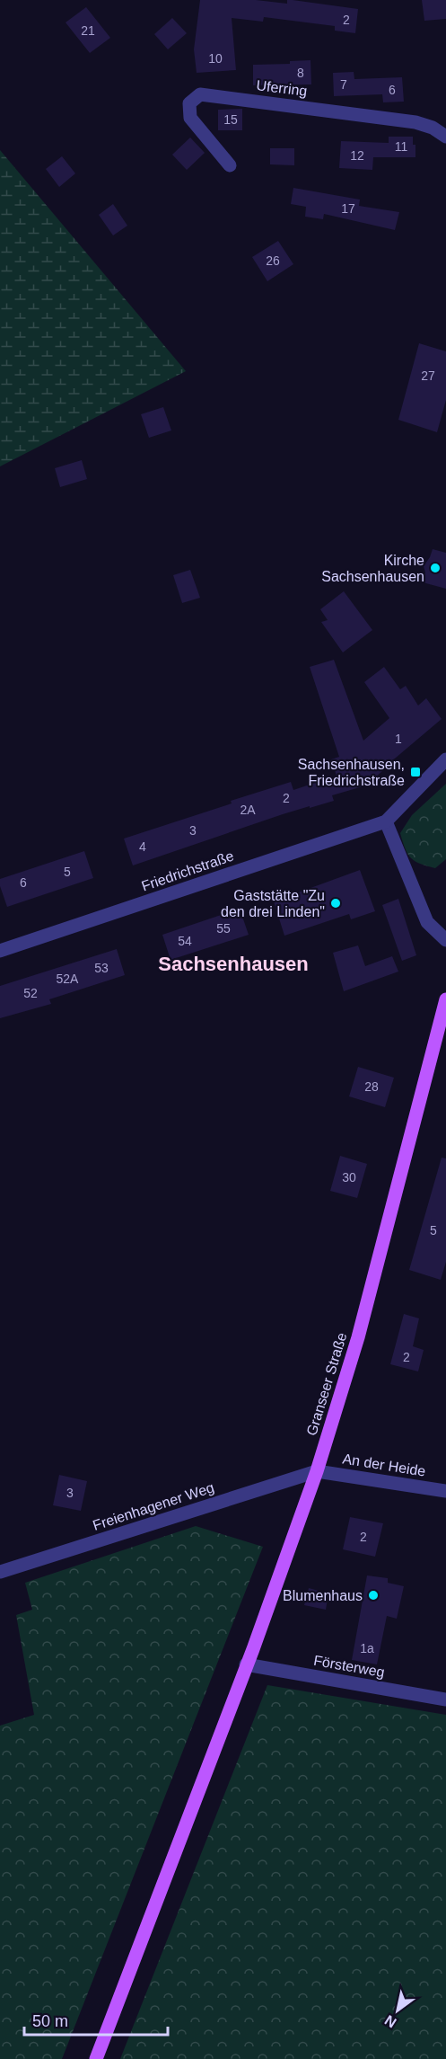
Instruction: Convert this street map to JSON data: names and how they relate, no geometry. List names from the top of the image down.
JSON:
{
  "streets": {
    "main road": ["Granseer Straße"],
    "street": [
      "Uferring",
      "Friedrichstraße",
      "An der Heide",
      "Freienhagener Weg",
      "Försterweg"
    ]
  },
  "crossings": [
    ["Granseer Straße", "An der Heide"],
    ["Granseer Straße", "Freienhagener Weg"],
    ["Granseer Straße", "Försterweg"],
    ["An der Heide", "Freienhagener Weg"]
  ],
  "districts": ["Sachsenhausen"],
  "places": {
    "other": ["Kirche Sachsenhausen", "Gaststätte \"Zu den drei Linden\"", "Blumenhaus"],
    "transit": ["Sachsenhausen, Friedrichstraße"]
  },
  "house_numbers": [
    "2",
    "21",
    "10",
    "8",
    "7",
    "6",
    "15",
    "11",
    "12",
    "17",
    "26",
    "27",
    "1",
    "2",
    "2A",
    "3",
    "4",
    "5",
    "6",
    "55",
    "54",
    "53",
    "52A",
    "52",
    "28",
    "30",
    "5",
    "2",
    "3",
    "2",
    "1a"
  ],
  "scale_bar": "50 m",
  "north": "bottom left"
}
